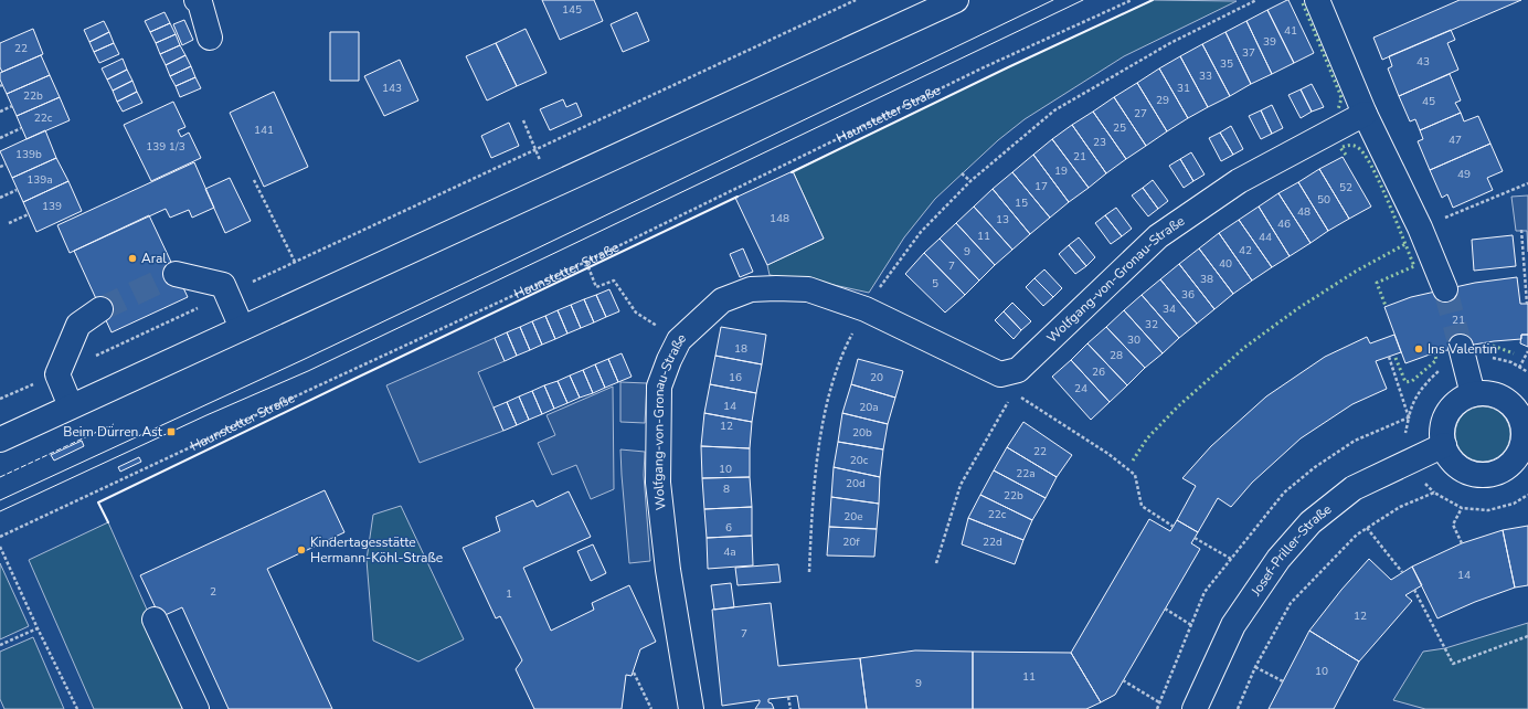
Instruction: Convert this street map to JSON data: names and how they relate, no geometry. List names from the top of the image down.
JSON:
{
  "streets": {
    "street": ["Wolfgang-von-Gronau-Straße", "Josef-Priller-Straße"],
    "path": ["Haunstetter Straße"]
  },
  "places": {
    "other": ["Aral", "Ins Valentin", "Kindertagesstätte Hermann-Köhl-Straße"],
    "transit": ["Beim Dürren Ast"]
  },
  "house_numbers": [
    "145",
    "41",
    "39",
    "22",
    "37",
    "43",
    "35",
    "33",
    "143",
    "31",
    "22b",
    "29",
    "45",
    "27",
    "22c",
    "25",
    "141",
    "47",
    "23",
    "139 1/3",
    "139b",
    "21",
    "19",
    "49",
    "139a",
    "17",
    "52",
    "50",
    "15",
    "139",
    "48",
    "148",
    "13",
    "46",
    "11",
    "44",
    "42",
    "9",
    "40",
    "7",
    "38",
    "5",
    "36",
    "34",
    "21",
    "32",
    "30",
    "18",
    "28",
    "26",
    "16",
    "20",
    "24",
    "14",
    "20a",
    "12",
    "20b",
    "22",
    "20c",
    "10",
    "22a",
    "20d",
    "8",
    "22b",
    "22c",
    "20e",
    "6",
    "20f",
    "22d",
    "4a",
    "14",
    "2",
    "1",
    "12",
    "7",
    "10",
    "11",
    "9"
  ]
}
